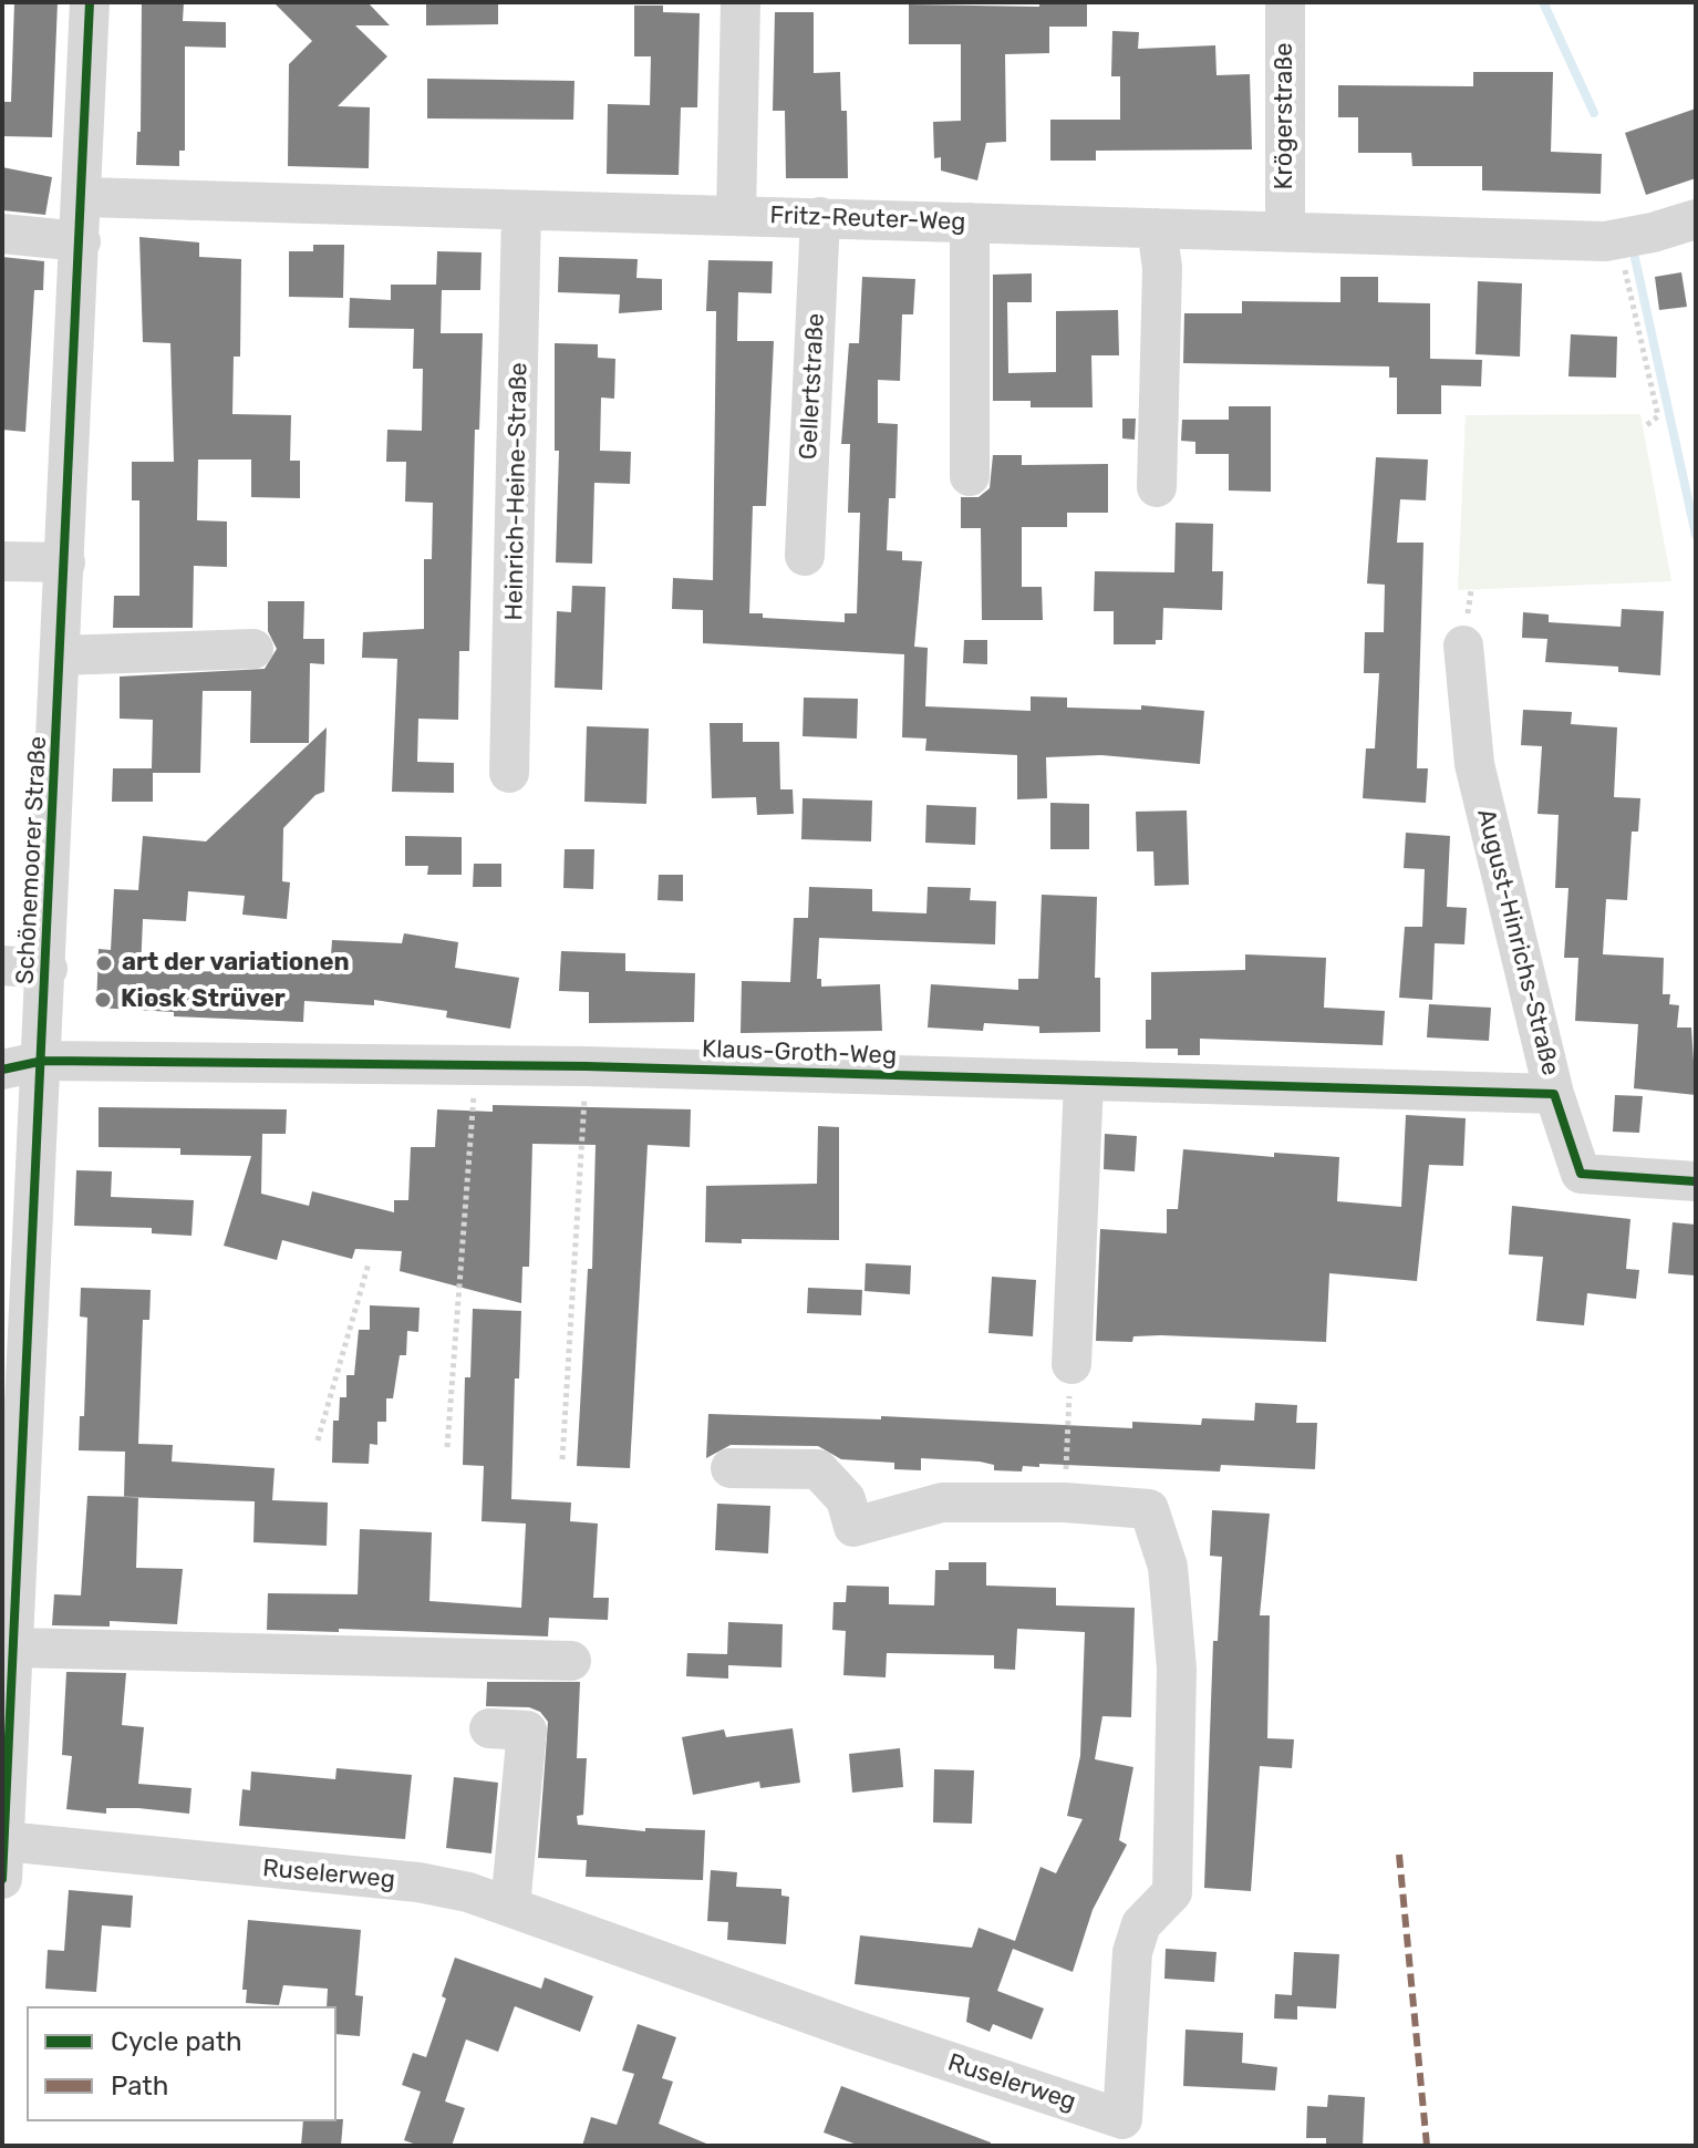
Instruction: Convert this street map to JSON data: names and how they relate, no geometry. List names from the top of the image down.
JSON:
{
  "streets": {
    "street": [
      "Krögerstraße",
      "Fritz-Reuter-Weg",
      "Gellertstraße",
      "Heinrich-Heine-Straße",
      "Schönemoorer Straße",
      "August-Hinrichs-Straße",
      "Klaus-Groth-Weg",
      "Ruselerweg"
    ]
  },
  "crossings": [
    ["Krögerstraße", "Fritz-Reuter-Weg"],
    ["Fritz-Reuter-Weg", "Gellertstraße"],
    ["Fritz-Reuter-Weg", "Heinrich-Heine-Straße"],
    ["Fritz-Reuter-Weg", "Schönemoorer Straße"],
    ["Schönemoorer Straße", "Klaus-Groth-Weg"],
    ["Schönemoorer Straße", "Ruselerweg"],
    ["August-Hinrichs-Straße", "Klaus-Groth-Weg"]
  ],
  "places": ["art der variationen", "Kiosk Strüver"],
  "legend": ["Cycle path", "Path"]
}
